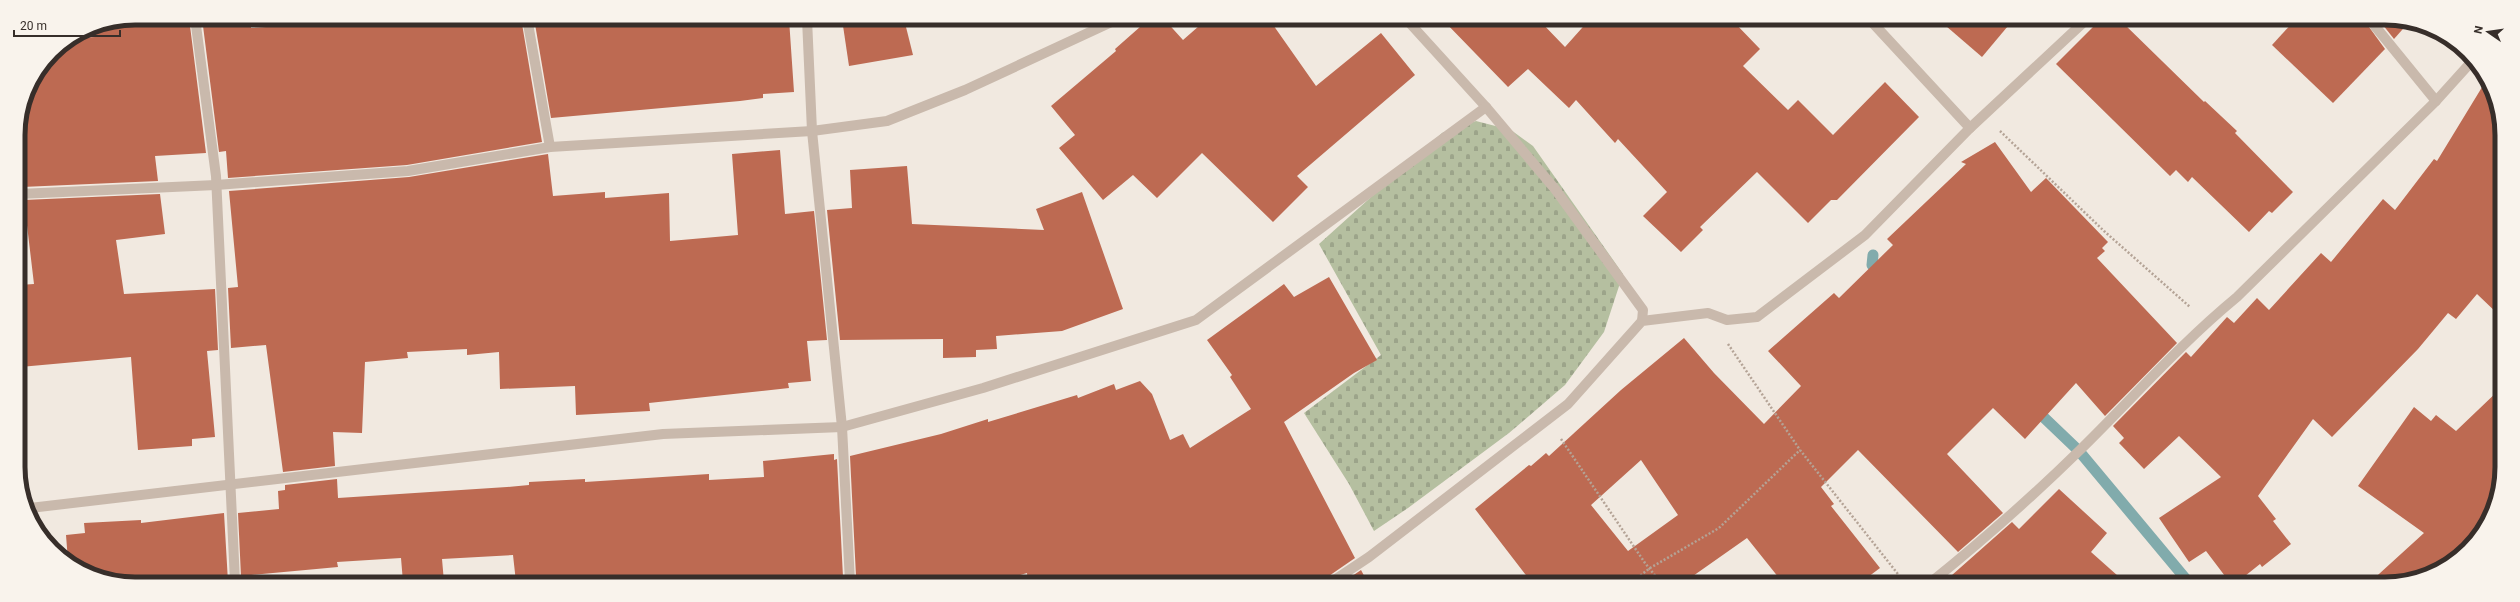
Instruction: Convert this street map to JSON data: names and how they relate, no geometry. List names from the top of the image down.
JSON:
{
  "scale_bar": "20 m",
  "north": "left"
}
